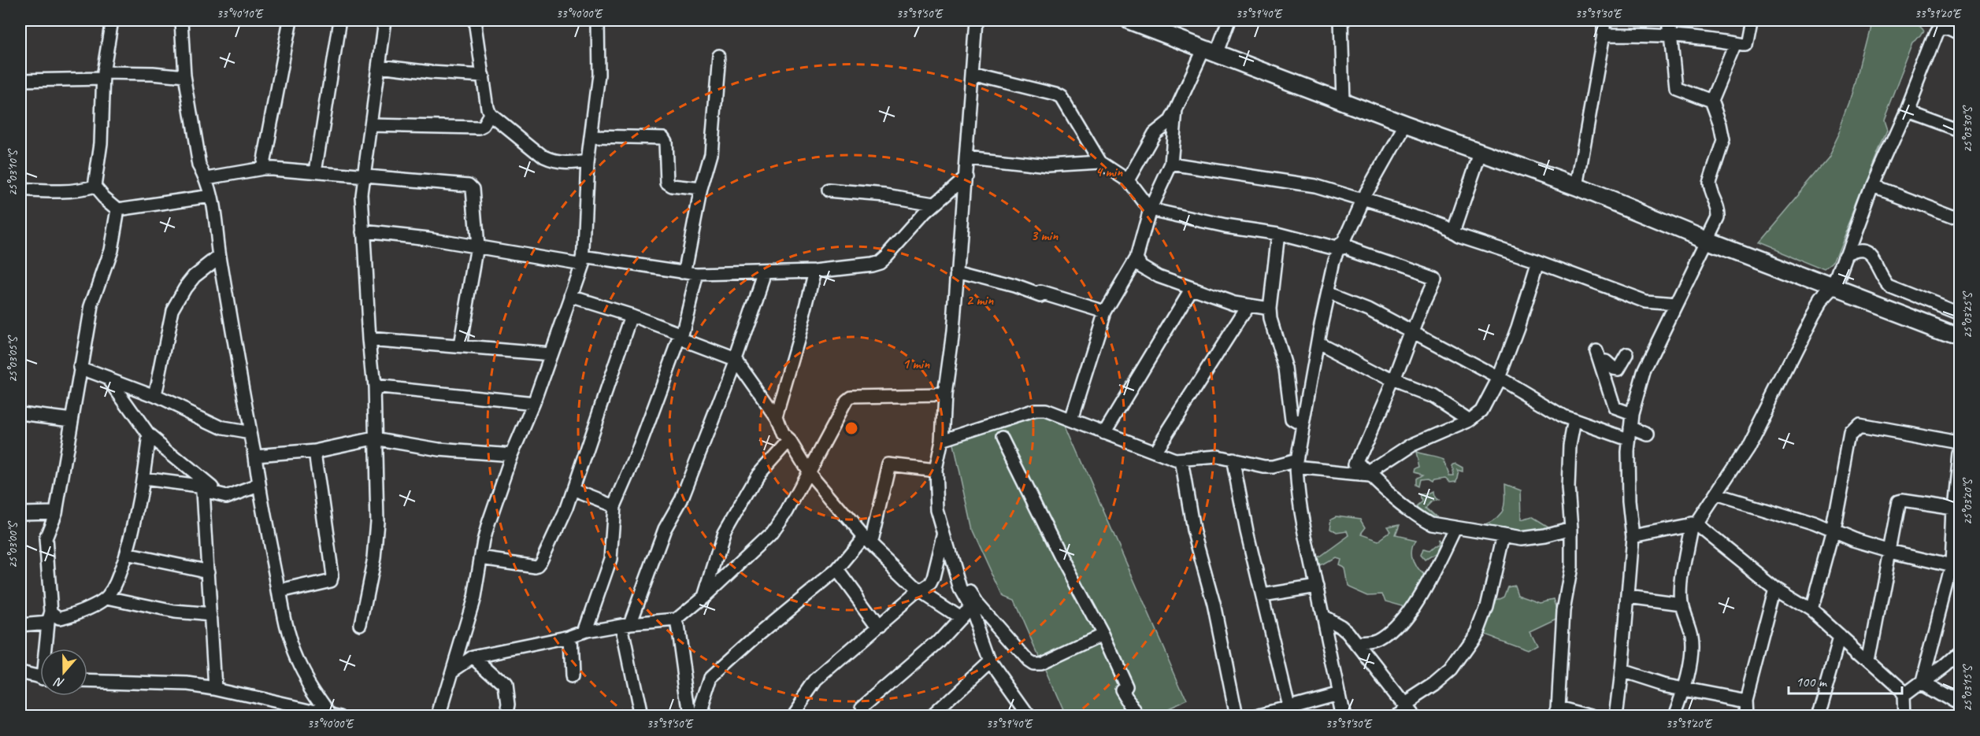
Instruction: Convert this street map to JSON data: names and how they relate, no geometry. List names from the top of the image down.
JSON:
{
  "scale_bar": "100 m",
  "north": "bottom",
  "coordinates": [
    "33°40'10\"E",
    "33°40'00\"E",
    "33°39'50\"E",
    "33°39'40\"E",
    "33°39'30\"E",
    "33°39'20\"E",
    "25°03'30\"S",
    "25°03'10\"S",
    "25°03'25\"S",
    "25°03'05\"S",
    "25°03'20\"S",
    "25°03'00\"S",
    "25°03'15\"S"
  ],
  "rings": [
    "4 min",
    "3 min",
    "2 min",
    "1 min"
  ]
}
